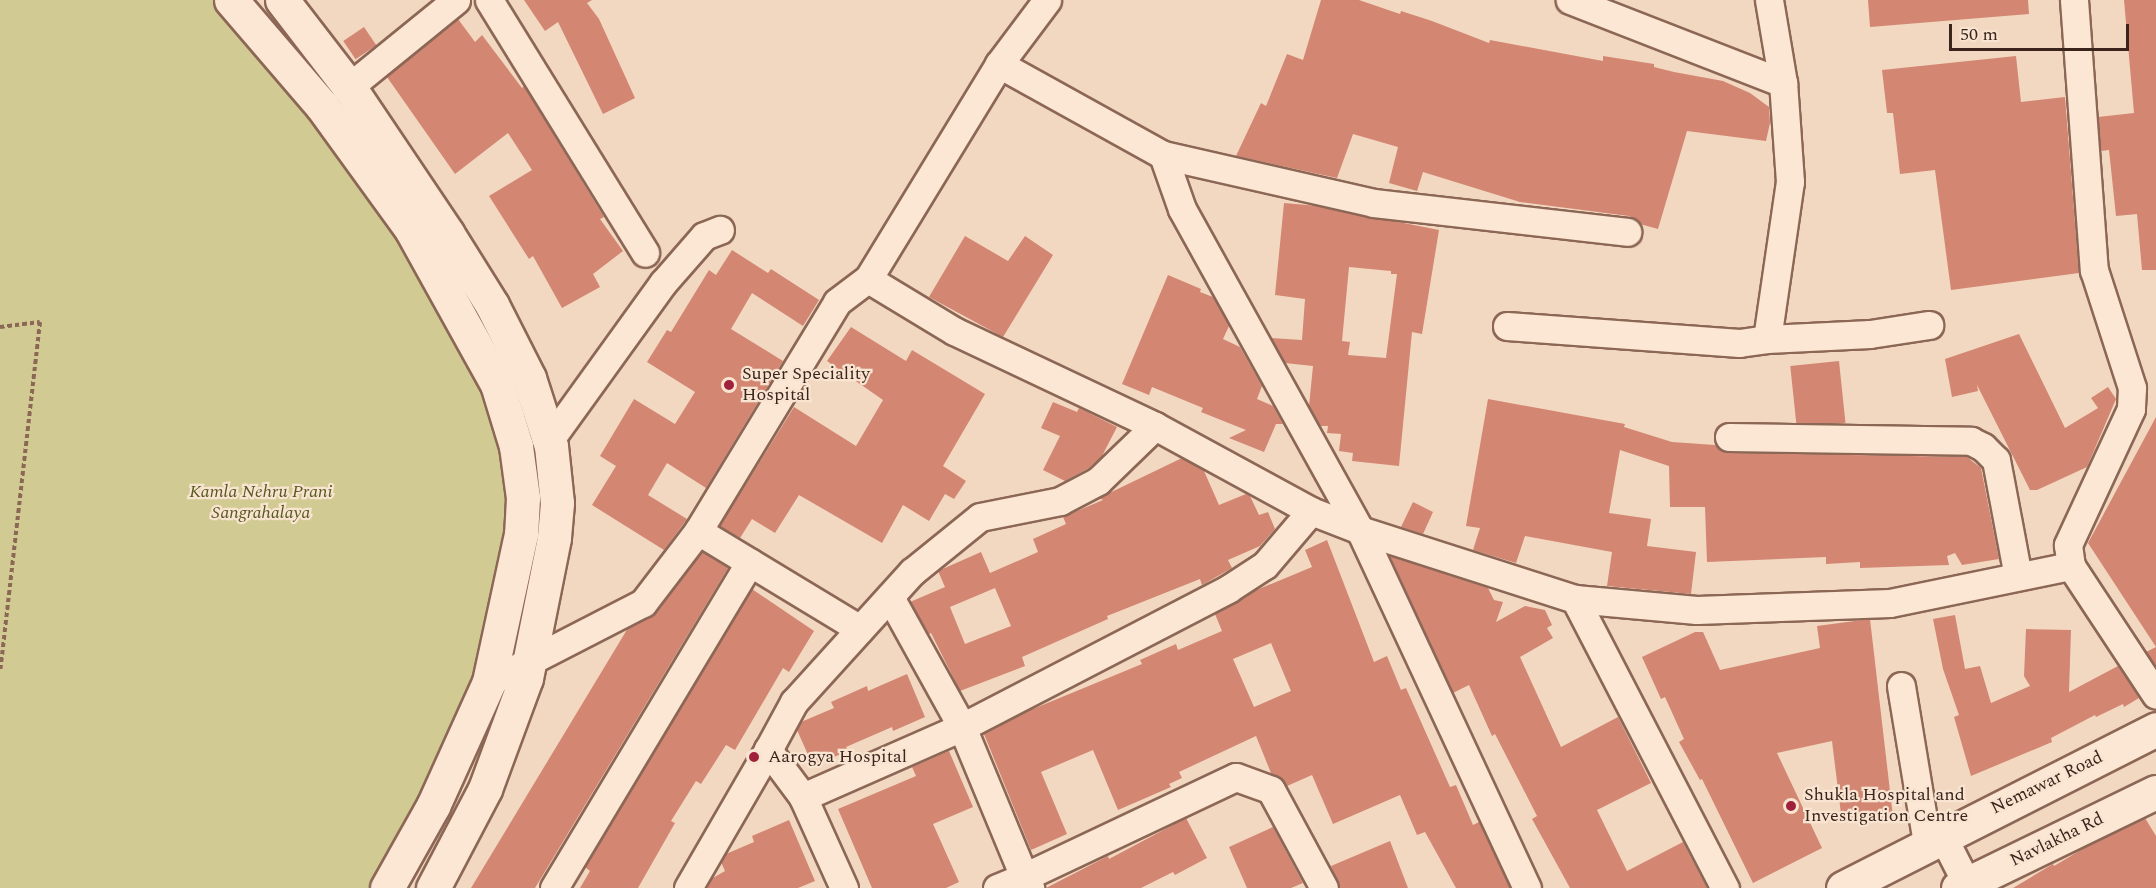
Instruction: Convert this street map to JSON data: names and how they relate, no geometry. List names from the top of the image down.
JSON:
{
  "streets": {
    "main road": ["Nemawar Road", "Navlakha Rd"]
  },
  "parks": ["Kamla Nehru Prani Sangrahalaya"],
  "places": ["Super Speciality Hospital", "Aarogya Hospital", "Shukla Hospital and Investigation Centre"],
  "scale_bar": "50 m"
}
